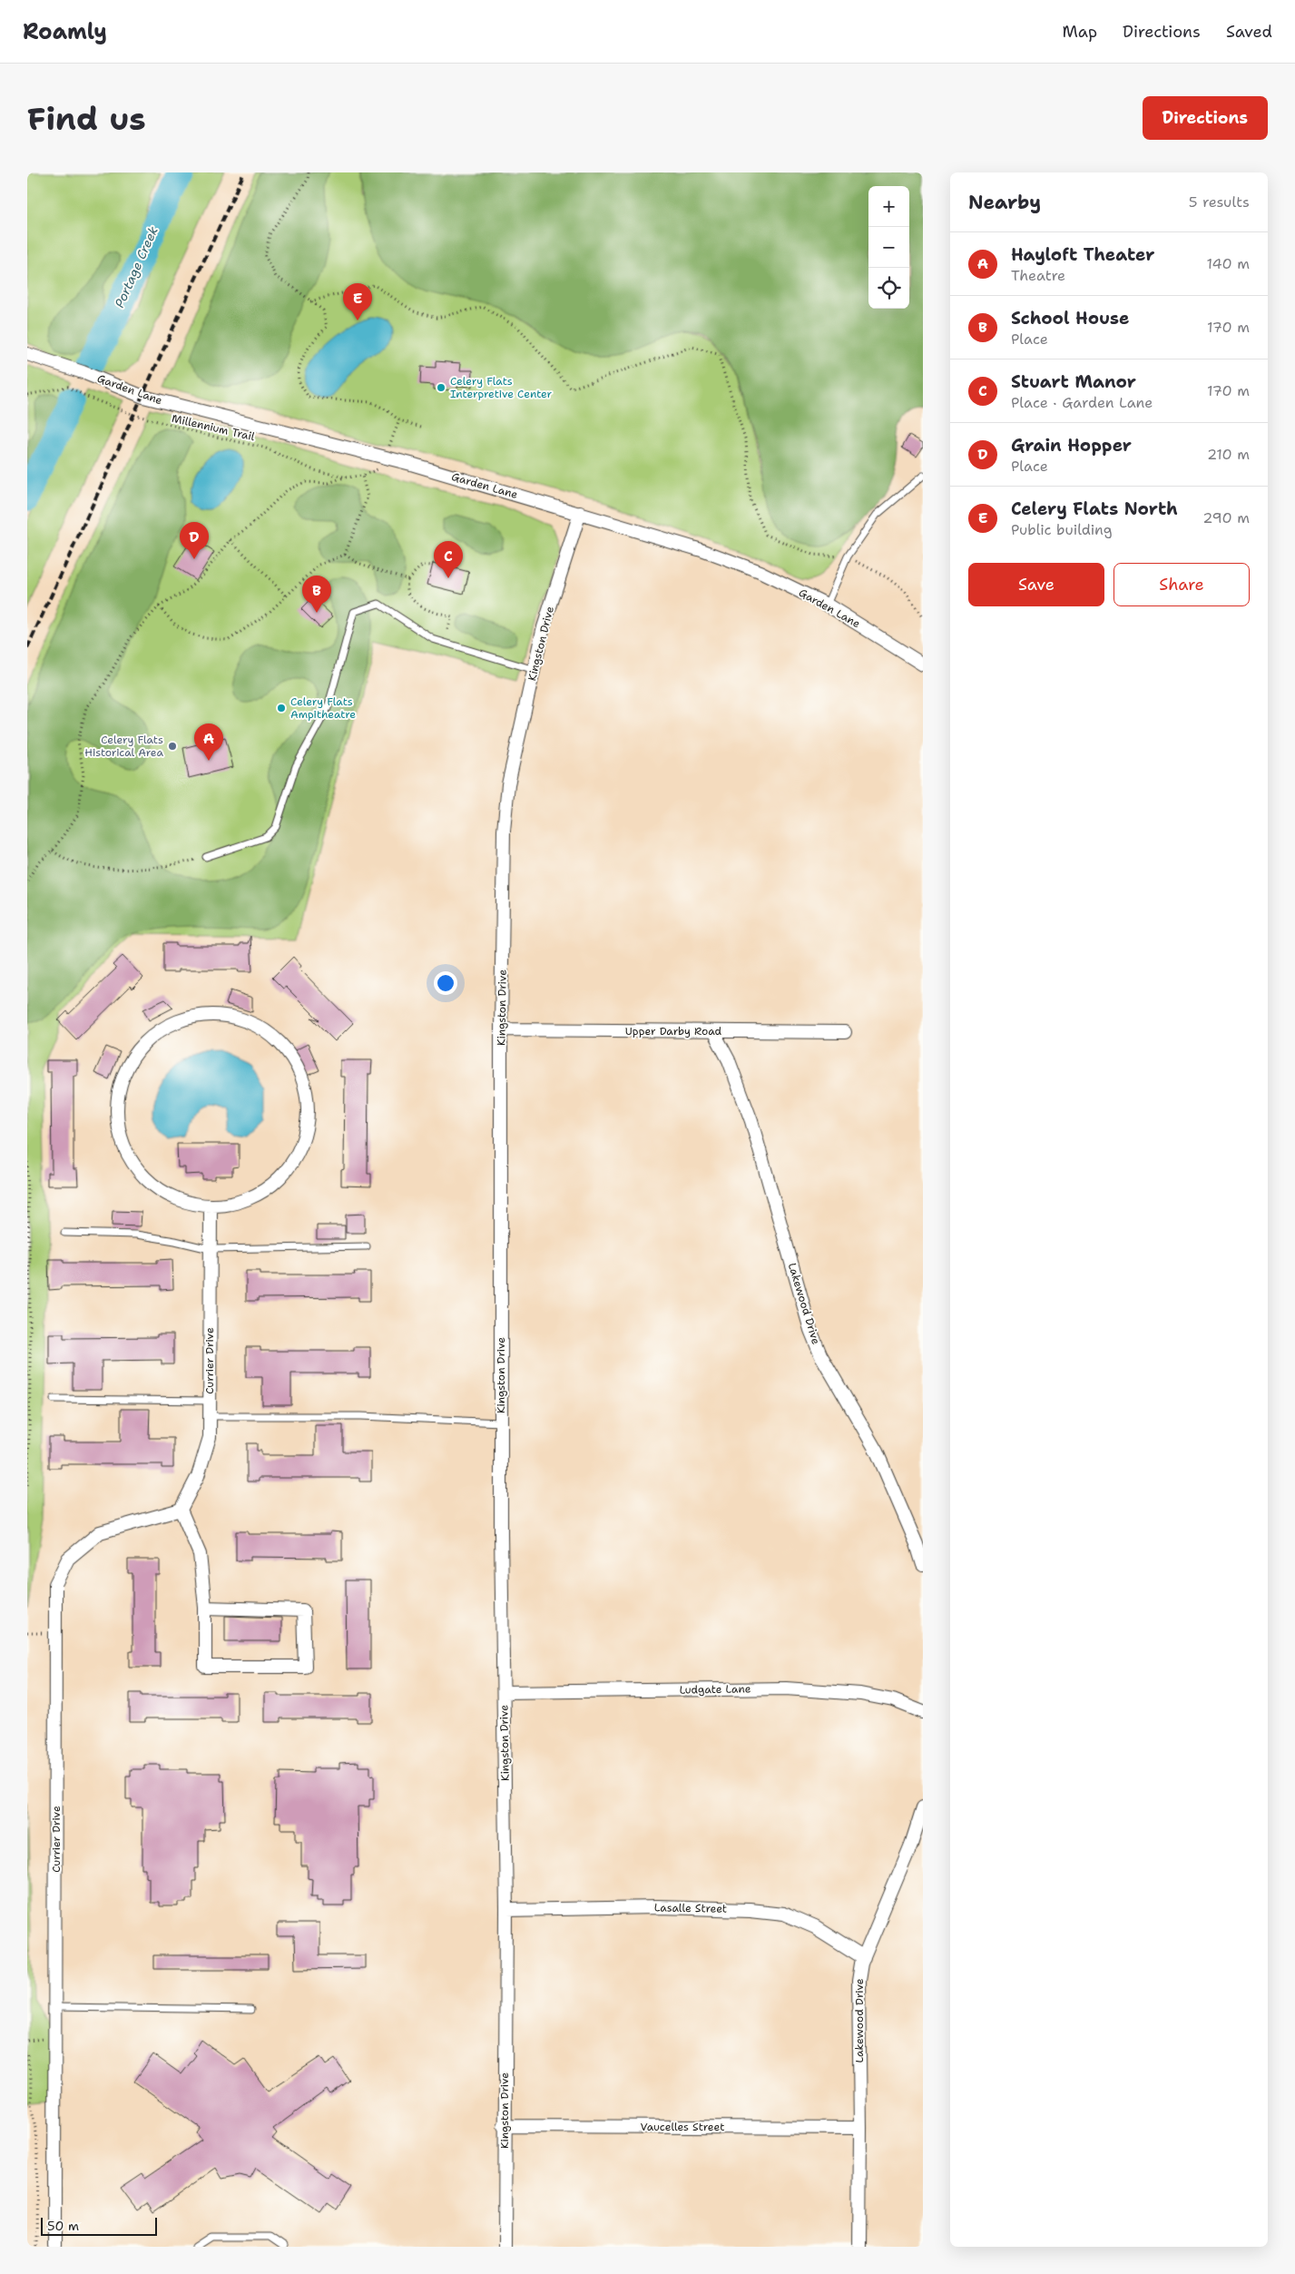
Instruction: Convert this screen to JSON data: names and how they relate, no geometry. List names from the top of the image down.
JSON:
{
  "streets": {
    "street": [
      "Garden Lane",
      "Kingston Drive",
      "Upper Darby Road",
      "Lakewood Drive",
      "Currier Drive",
      "Ludgate Lane",
      "Lasalle Street",
      "Vaucelles Street"
    ],
    "path": ["Millennium Trail"]
  },
  "crossings": [
    ["Garden Lane", "Kingston Drive"],
    ["Kingston Drive", "Upper Darby Road"],
    ["Kingston Drive", "Ludgate Lane"],
    ["Kingston Drive", "Lasalle Street"],
    ["Kingston Drive", "Vaucelles Street"],
    ["Upper Darby Road", "Lakewood Drive"],
    ["Lakewood Drive", "Lasalle Street"],
    ["Lakewood Drive", "Vaucelles Street"]
  ],
  "water": ["Portage Creek"],
  "places": ["Celery Flats Interpretive Center", "Celery Flats Ampitheatre", "Celery Flats Historical Area"],
  "scale_bar": "50 m",
  "page": {
    "header": "Roamly",
    "nav": ["Map", "Directions", "Saved"],
    "buttons": [
      "Directions",
      ["Save", "Share"]
    ],
    "title": "Find us",
    "heading": ["Nearby", "5 results"],
    "map_buttons": ["+", "−"],
    "list": [
      {
        "mark": "A",
        "name": "Hayloft Theater",
        "note": "Theatre",
        "value": "140 m"
      },
      {
        "mark": "B",
        "name": "School House",
        "note": "Place",
        "value": "170 m"
      },
      {
        "mark": "C",
        "name": "Stuart Manor",
        "note": "Place · Garden Lane",
        "value": "170 m"
      },
      {
        "mark": "D",
        "name": "Grain Hopper",
        "note": "Place",
        "value": "210 m"
      },
      {
        "mark": "E",
        "name": "Celery Flats North",
        "note": "Public building",
        "value": "290 m"
      }
    ],
    "pins": [
      "E",
      "D",
      "C",
      "B",
      "A"
    ],
    "scale": "50 m"
  }
}
